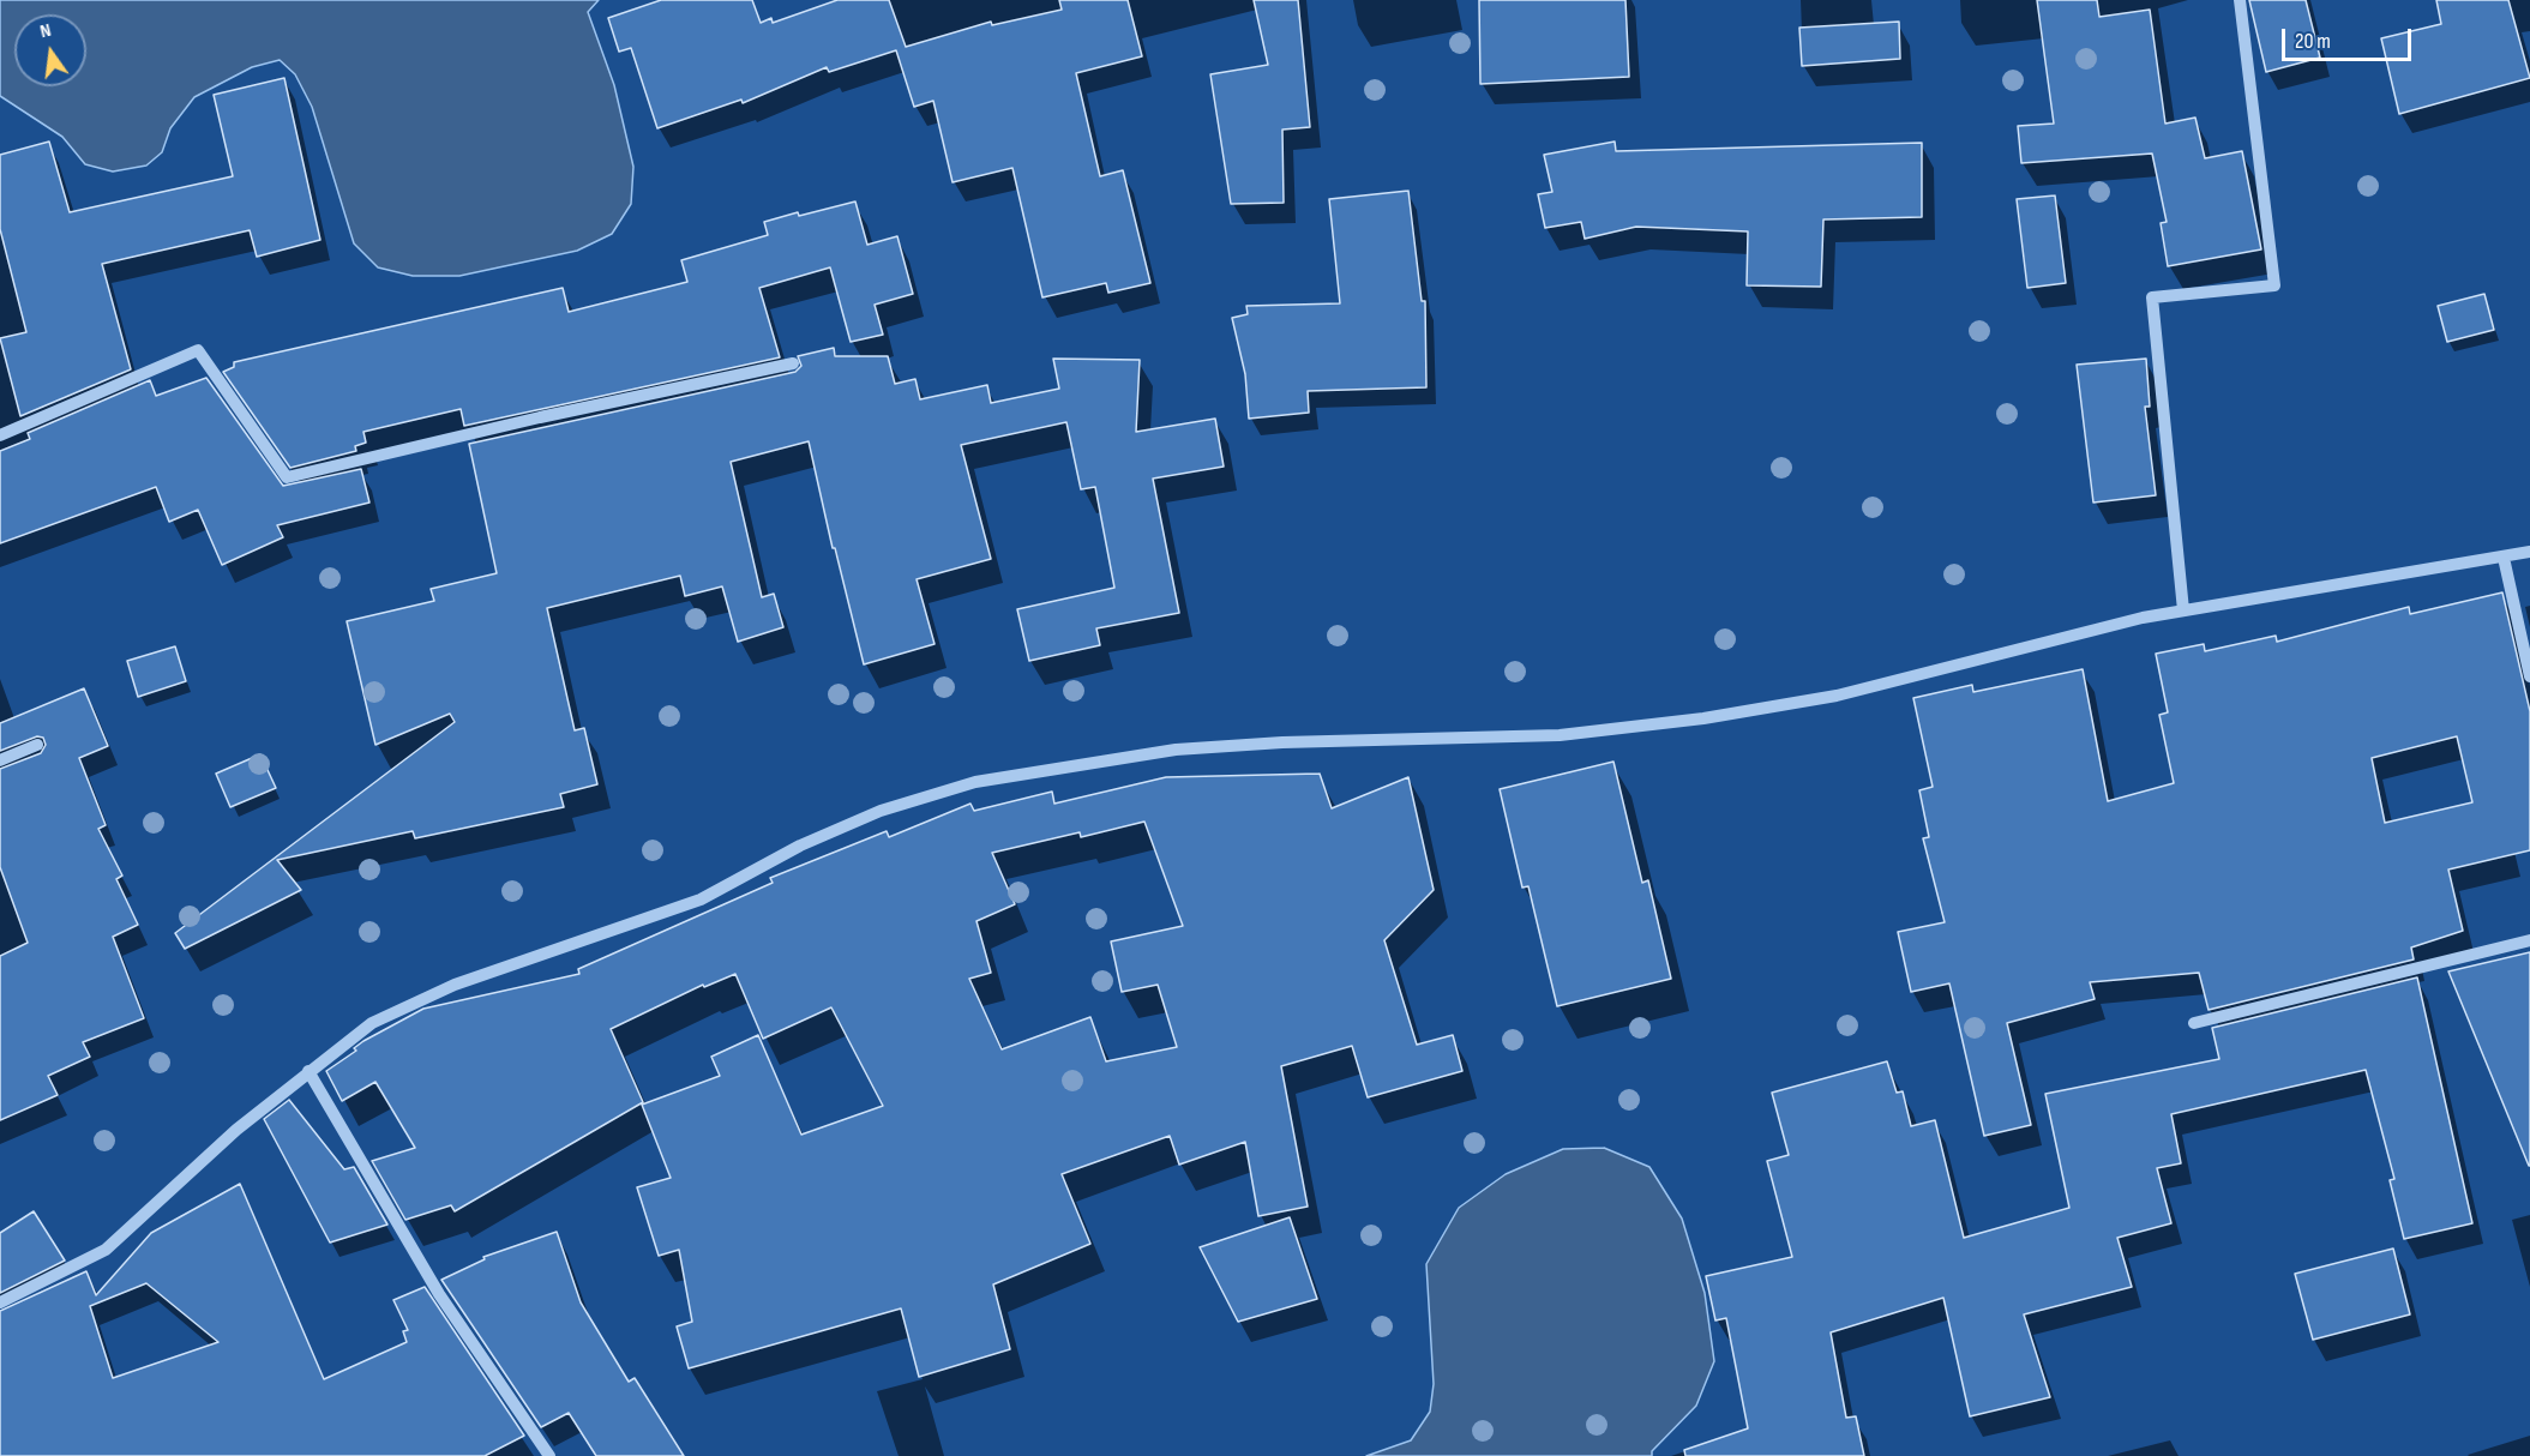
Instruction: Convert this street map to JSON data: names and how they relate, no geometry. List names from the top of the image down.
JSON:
{
  "scale_bar": "20 m",
  "north": "top"
}
